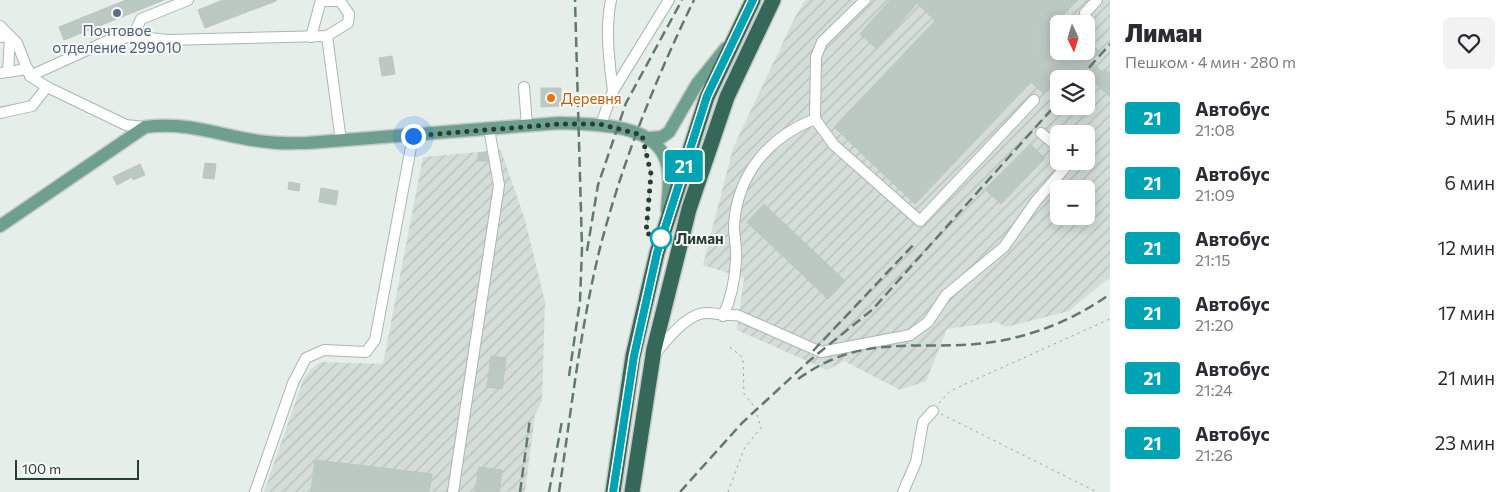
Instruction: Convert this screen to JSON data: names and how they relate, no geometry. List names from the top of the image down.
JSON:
{
  "places": ["Почтовое отделение 299010", "Деревня", "Лиман"],
  "lines": ["bus line 21"],
  "scale_bar": "100 m",
  "north": "bottom",
  "page": {
    "on_map": "21",
    "heading": ["Лиман", "Пешком · 4 мин · 280 m"],
    "map_buttons": ["+", "−"],
    "list": [
      {
        "mark": "21",
        "name": "Автобус",
        "note": "21:08",
        "value": "5 мин"
      },
      {
        "mark": "21",
        "name": "Автобус",
        "note": "21:09",
        "value": "6 мин"
      },
      {
        "mark": "21",
        "name": "Автобус",
        "note": "21:15",
        "value": "12 мин"
      },
      {
        "mark": "21",
        "name": "Автобус",
        "note": "21:20",
        "value": "17 мин"
      },
      {
        "mark": "21",
        "name": "Автобус",
        "note": "21:24",
        "value": "21 мин"
      },
      {
        "mark": "21",
        "name": "Автобус",
        "note": "21:26",
        "value": "23 мин"
      }
    ],
    "scale": "100 m"
  }
}
